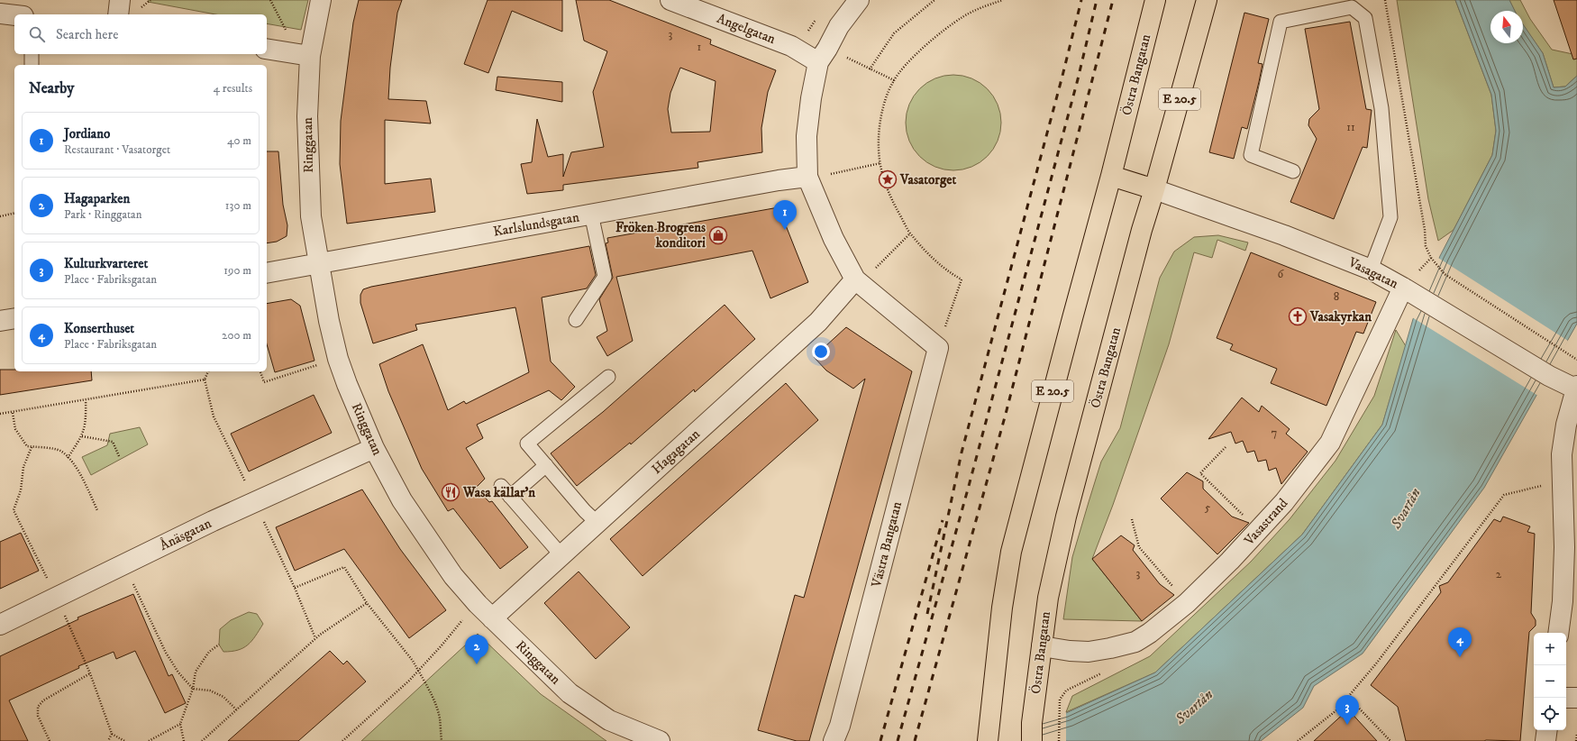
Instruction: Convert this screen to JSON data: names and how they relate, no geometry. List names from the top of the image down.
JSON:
{
  "streets": {
    "main road": ["Östra Bangatan", "E 20.5"],
    "street": [
      "Angelgatan",
      "Ringgatan",
      "Karlslundsgatan",
      "Vasagatan",
      "Hagagatan",
      "Vasastrand",
      "Ånäsgatan",
      "Västra Bangatan"
    ]
  },
  "crossings": [
    ["Östra Bangatan", "Vasagatan"],
    ["Östra Bangatan", "Vasastrand"],
    ["Ringgatan", "Karlslundsgatan"],
    ["Ringgatan", "Hagagatan"],
    ["Ringgatan", "Ånäsgatan"],
    ["Vasagatan", "Vasastrand"]
  ],
  "water": ["Svartån"],
  "places": {
    "place": ["Vasatorget"],
    "shop": ["Fröken Brogrens konditori"],
    "church": ["Vasakyrkan"],
    "restaurant": ["Wasa källar'n"]
  },
  "house_numbers": [
    "3",
    "1",
    "11",
    "6",
    "8",
    "7",
    "5",
    "3",
    "2"
  ],
  "north": "top",
  "page": {
    "search": "Search here",
    "heading": ["Nearby", "4 results"],
    "list": [
      {
        "mark": "1",
        "name": "Jordiano",
        "note": "Restaurant · Vasatorget",
        "value": "40 m"
      },
      {
        "mark": "2",
        "name": "Hagaparken",
        "note": "Park · Ringgatan",
        "value": "130 m"
      },
      {
        "mark": "3",
        "name": "Kulturkvarteret",
        "note": "Place · Fabriksgatan",
        "value": "190 m"
      },
      {
        "mark": "4",
        "name": "Konserthuset",
        "note": "Place · Fabriksgatan",
        "value": "200 m"
      }
    ],
    "pins": [
      "1",
      "4",
      "2",
      "3"
    ],
    "map_buttons": ["+", "−"]
  }
}
